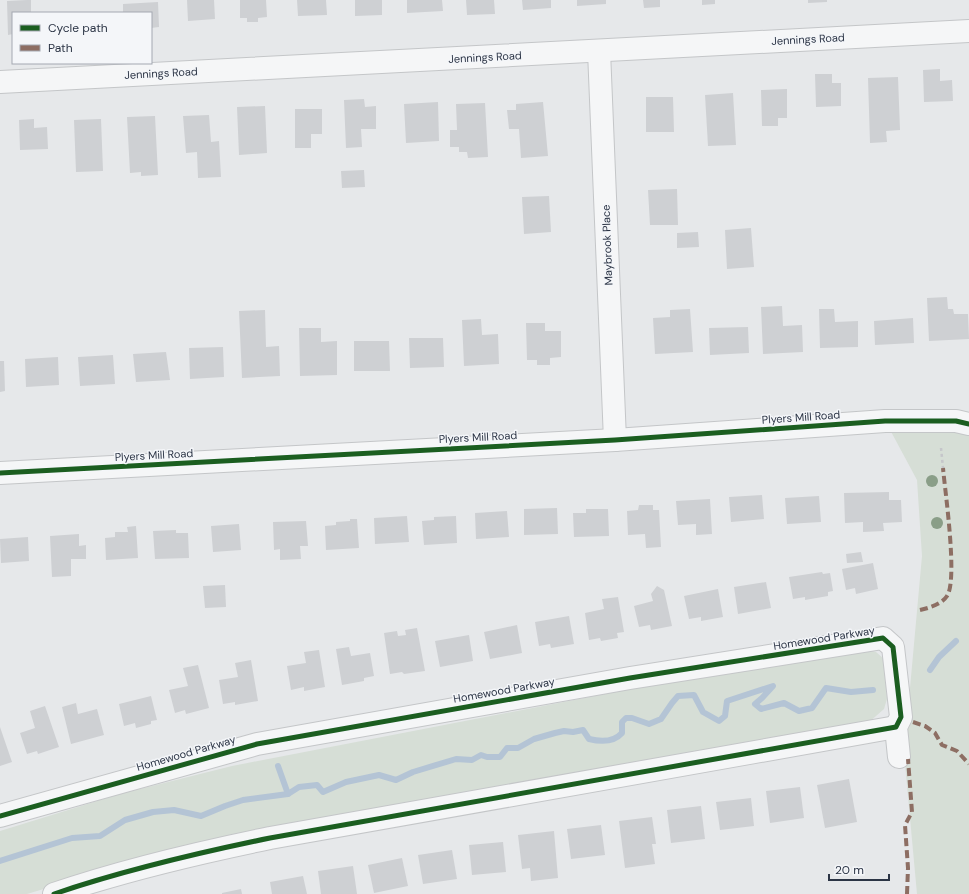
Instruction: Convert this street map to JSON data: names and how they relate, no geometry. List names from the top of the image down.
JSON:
{
  "streets": {
    "street": [
      "Jennings Road",
      "Maybrook Place",
      "Plyers Mill Road",
      "Homewood Parkway"
    ]
  },
  "crossings": [
    ["Jennings Road", "Maybrook Place"],
    ["Maybrook Place", "Plyers Mill Road"]
  ],
  "legend": ["Cycle path", "Path"],
  "scale_bar": "20 m"
}
